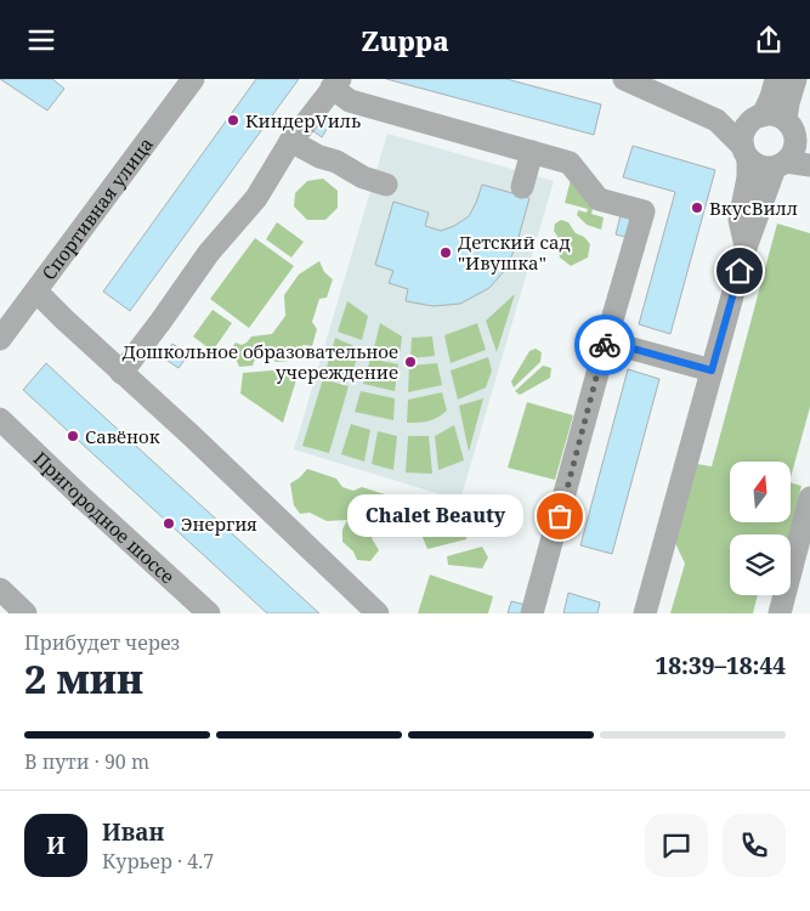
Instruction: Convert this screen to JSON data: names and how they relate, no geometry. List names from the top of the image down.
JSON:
{
  "streets": {
    "street": ["Спортивная улица", "Пригородное шоссе"]
  },
  "places": [
    "КиндерVиль",
    "ВкусВилл",
    "Детский сад \"Ивушка\"",
    "Дошкольное образовательное учереждение",
    "Савёнок",
    "Chalet Beauty",
    "Энергия"
  ],
  "north": "top",
  "page": {
    "header": "Zuppa",
    "bubble": "Chalet Beauty",
    "heading": ["2 мин", "Прибудет через", "18:39–18:44"],
    "panel": ["Иван", "Курьер · 4.7"],
    "bar": "В пути · 90 m",
    "round": "И"
  }
}
